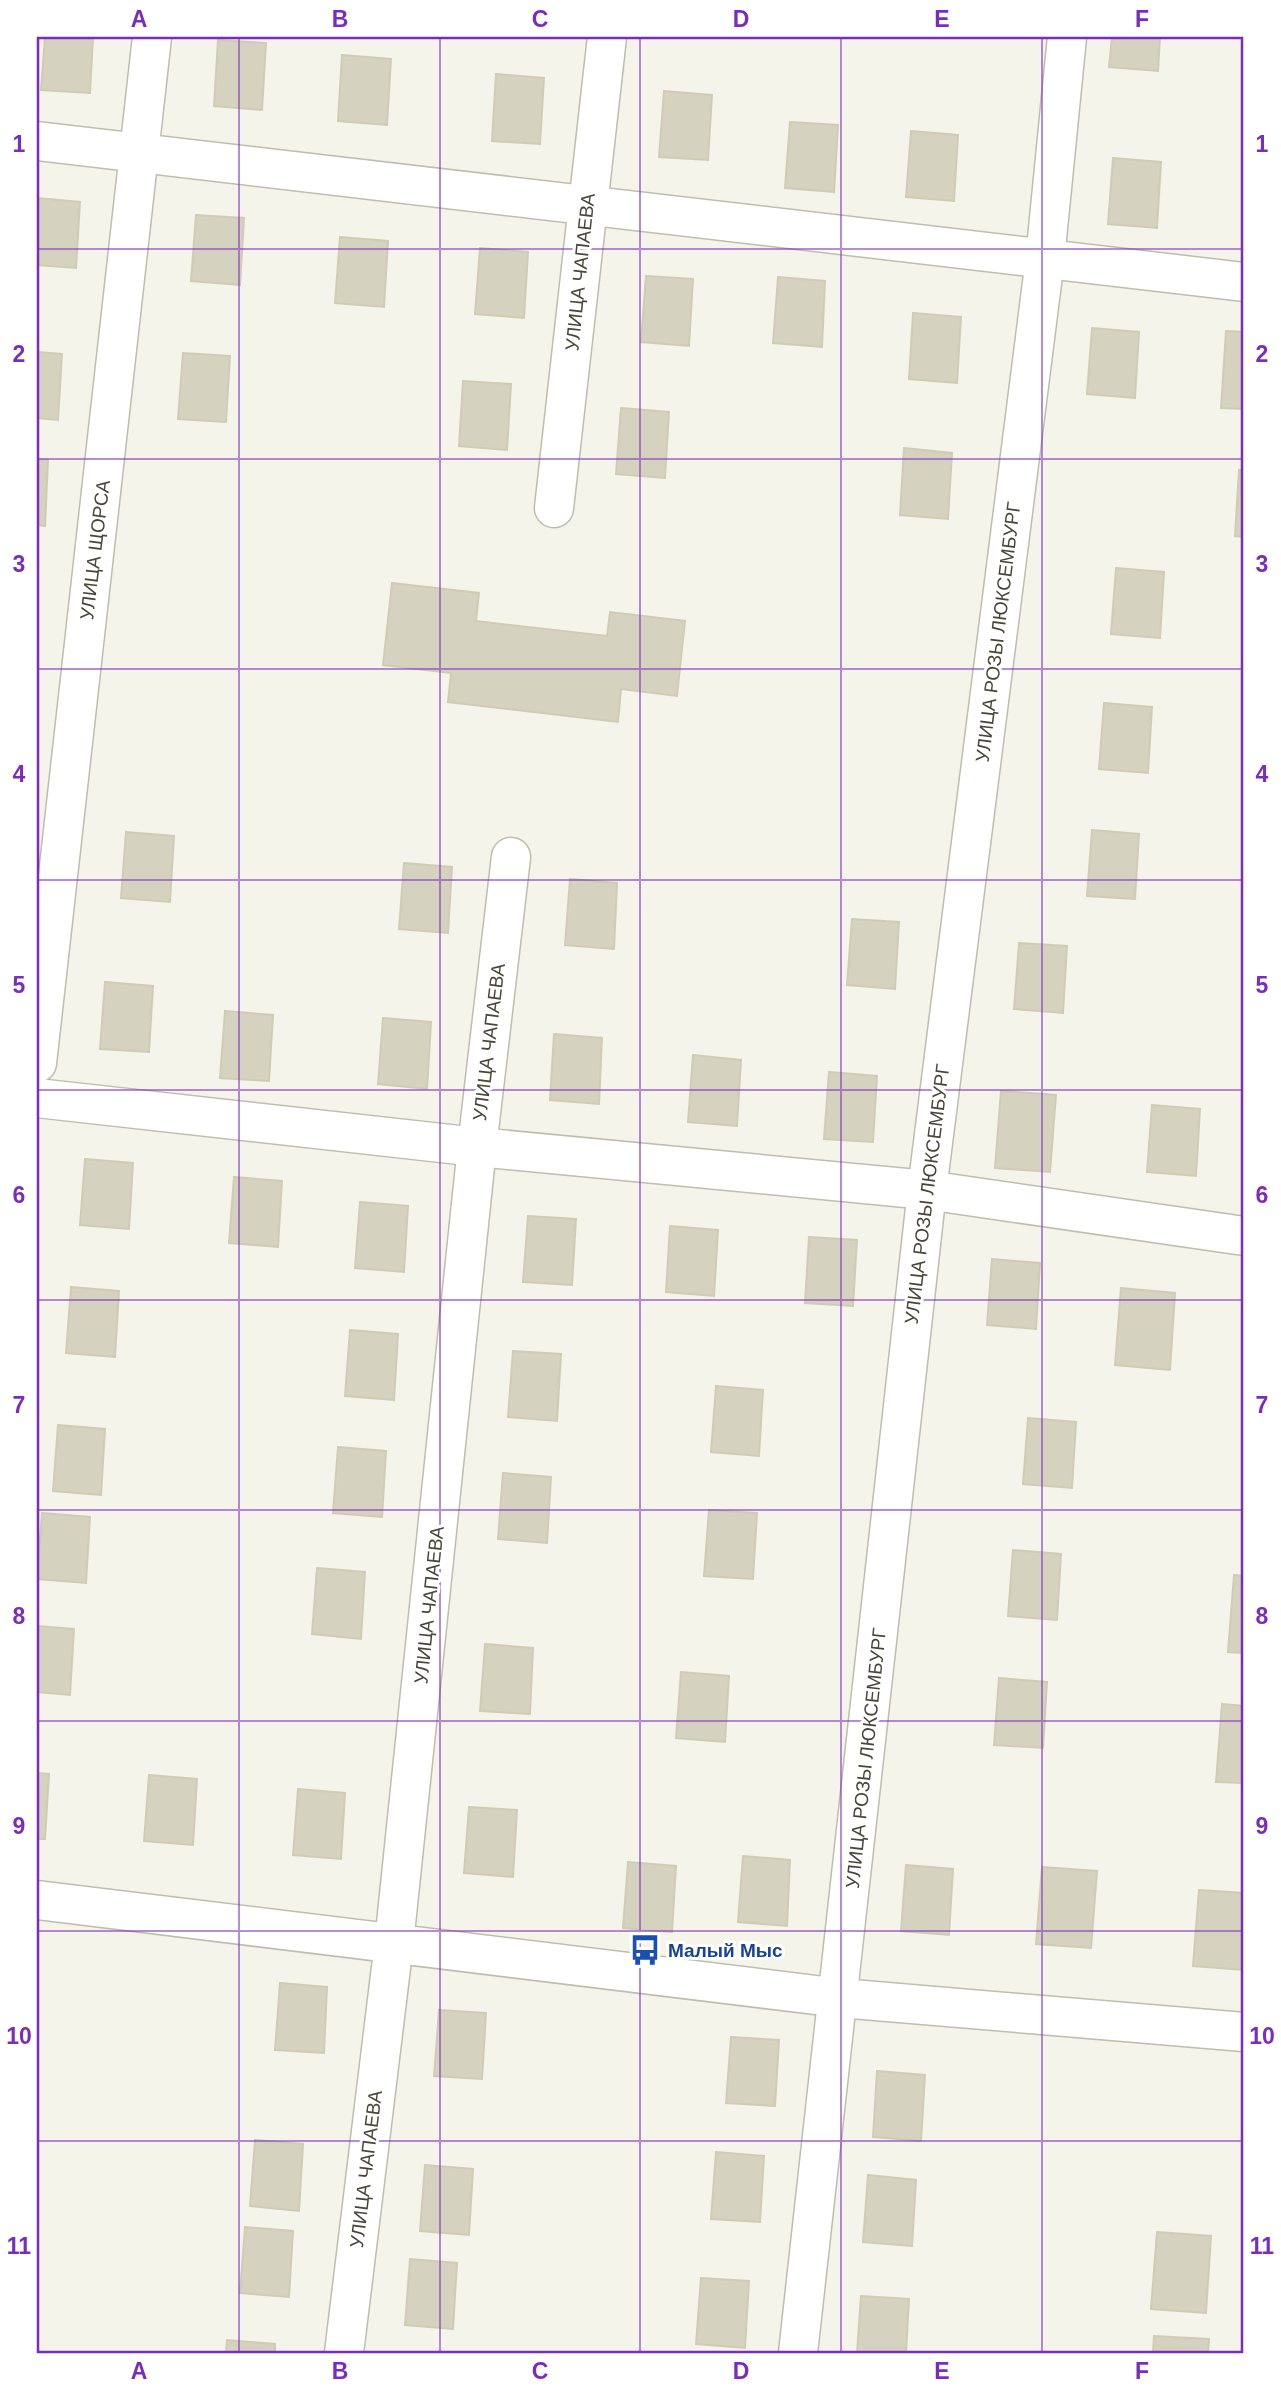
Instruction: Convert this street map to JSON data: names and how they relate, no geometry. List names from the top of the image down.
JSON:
{
  "streets": {
    "street": ["УЛИЦА ЧАПАЕВА", "УЛИЦА ЩОРСА", "УЛИЦА РОЗЫ ЛЮКСЕМБУРГ"]
  },
  "places": {
    "bus stop": ["Малый Мыс"]
  },
  "grid": {
    "columns": [
      "A",
      "B",
      "C",
      "D",
      "E",
      "F"
    ],
    "rows": [
      "1",
      "2",
      "3",
      "4",
      "5",
      "6",
      "7",
      "8",
      "9",
      "10",
      "11"
    ]
  }
}
